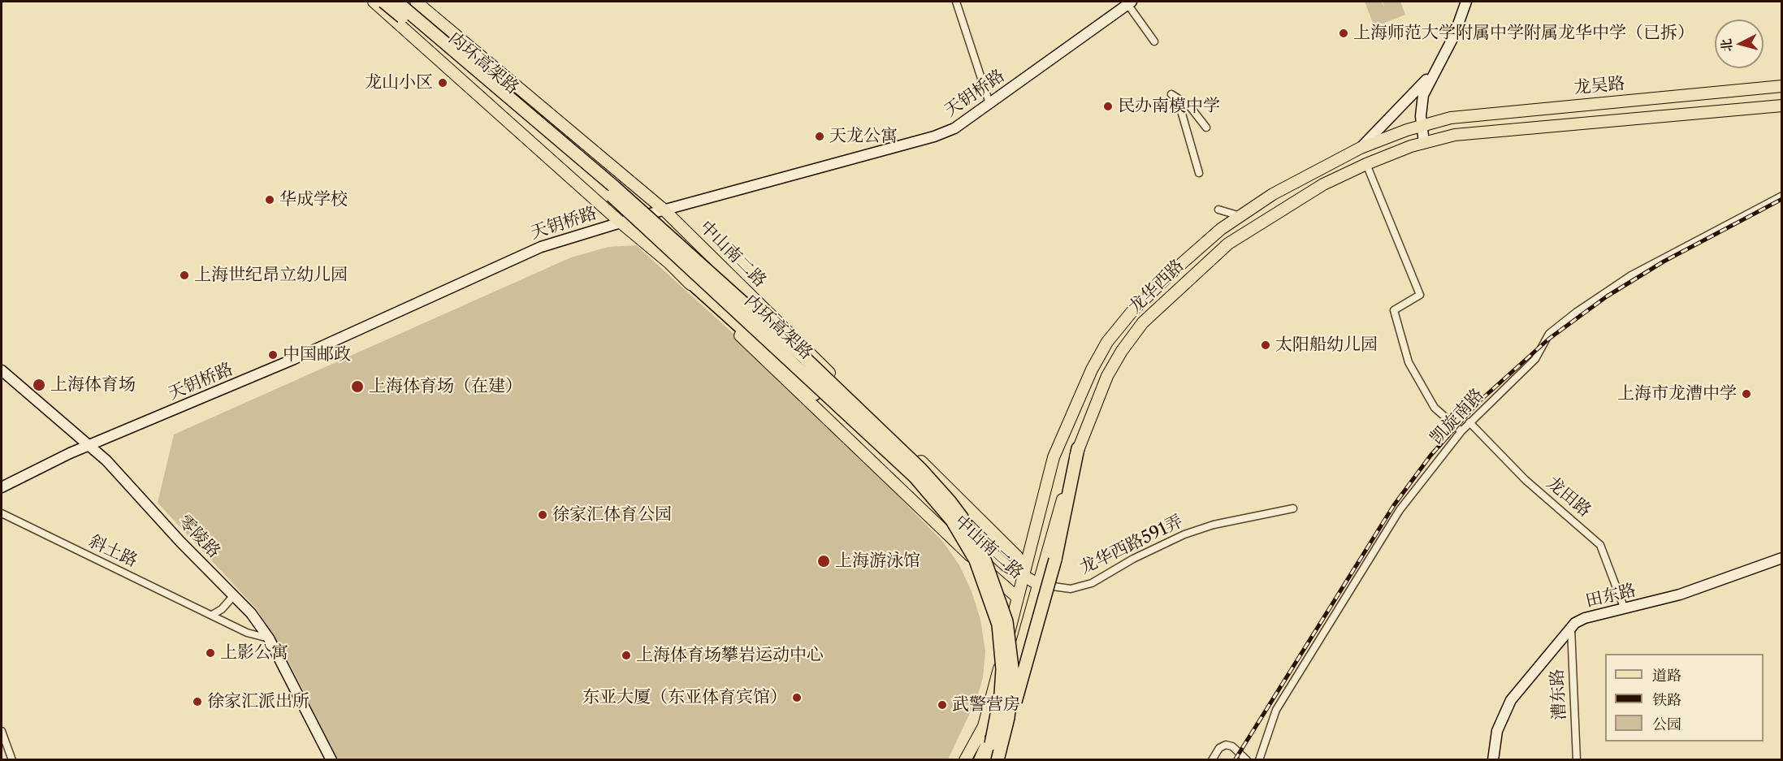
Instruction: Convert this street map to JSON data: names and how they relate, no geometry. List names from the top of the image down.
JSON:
{
  "streets": {
    "highway": ["内环高架路"],
    "main road": ["龙吴路", "中山南二路", "龙华西路"],
    "street": [
      "天钥桥路",
      "凯旋南路",
      "龙田路",
      "零陵路",
      "龙华西路591弄",
      "斜土路",
      "田东路",
      "漕东路"
    ]
  },
  "crossings": [
    ["龙吴路", "龙华西路"],
    ["天钥桥路", "中山南二路"],
    ["天钥桥路", "零陵路"],
    ["中山南二路", "龙华西路"],
    ["中山南二路", "龙华西路591弄"],
    ["龙华西路", "龙华西路591弄"],
    ["凯旋南路", "龙田路"],
    ["龙田路", "田东路"],
    ["零陵路", "斜土路"],
    ["田东路", "漕东路"]
  ],
  "places": [
    "上海师范大学附属中学附属龙华中学（已拆）",
    "龙山小区",
    "民办南模中学",
    "天龙公寓",
    "华成学校",
    "上海世纪昂立幼儿园",
    "太阳船幼儿园",
    "中国邮政",
    "上海体育场",
    "上海体育场（在建）",
    "上海市龙漕中学",
    "徐家汇体育公园",
    "上海游泳馆",
    "上影公寓",
    "上海体育场攀岩运动中心",
    "东亚大厦（东亚体育宾馆）",
    "徐家汇派出所",
    "武警营房"
  ],
  "legend": ["道路", "铁路", "公园"],
  "north": "left"
}
